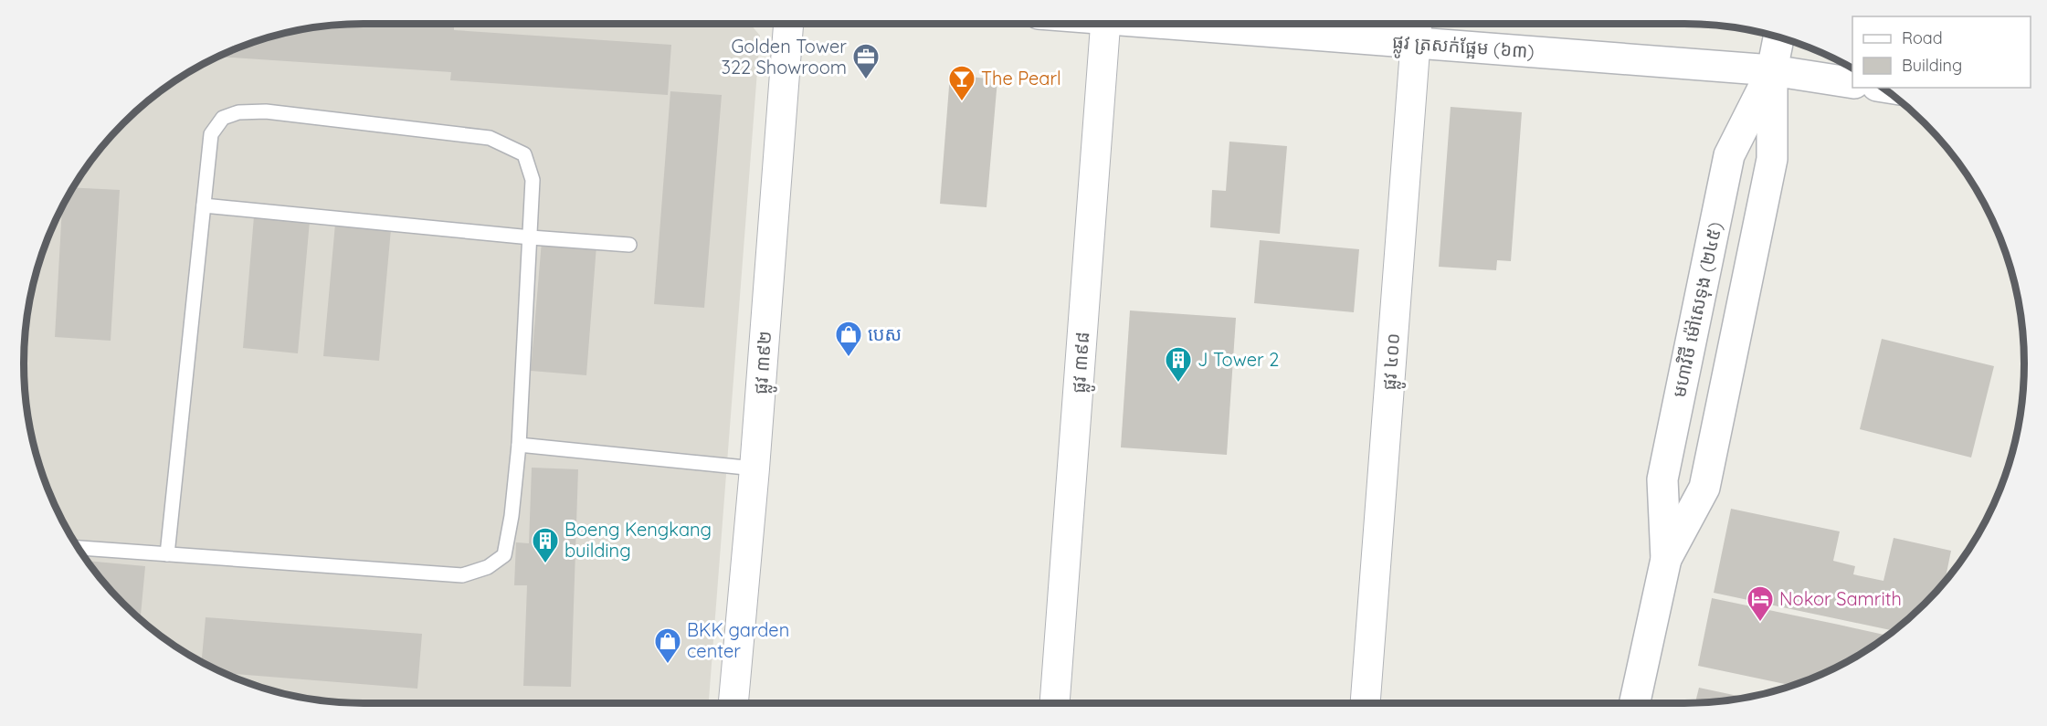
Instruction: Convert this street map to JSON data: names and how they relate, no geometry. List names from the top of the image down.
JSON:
{
  "streets": {
    "main road": ["ផ្លូវ ត្រសក់ផ្អែម (៦៣)", "មហាវិថី ម៉ៅសេទុង (២៤៥)"],
    "street": ["ផ្លូវ ៤០០", "ផ្លូវ ៣៩២", "ផ្លូវ ៣៩៨"]
  },
  "crossings": [
    ["ផ្លូវ ត្រសក់ផ្អែម (៦៣)", "មហាវិថី ម៉ៅសេទុង (២៤៥)"],
    ["ផ្លូវ ត្រសក់ផ្អែម (៦៣)", "ផ្លូវ ៤០០"]
  ],
  "places": {
    "office": ["Golden Tower 322 Showroom"],
    "bar": ["The Pearl"],
    "shop": ["បេស", "BKK garden center"],
    "building": ["J Tower 2", "Boeng Kengkang building"],
    "hotel": ["Nokor Samrith"]
  },
  "legend": ["Road", "Building"]
}
